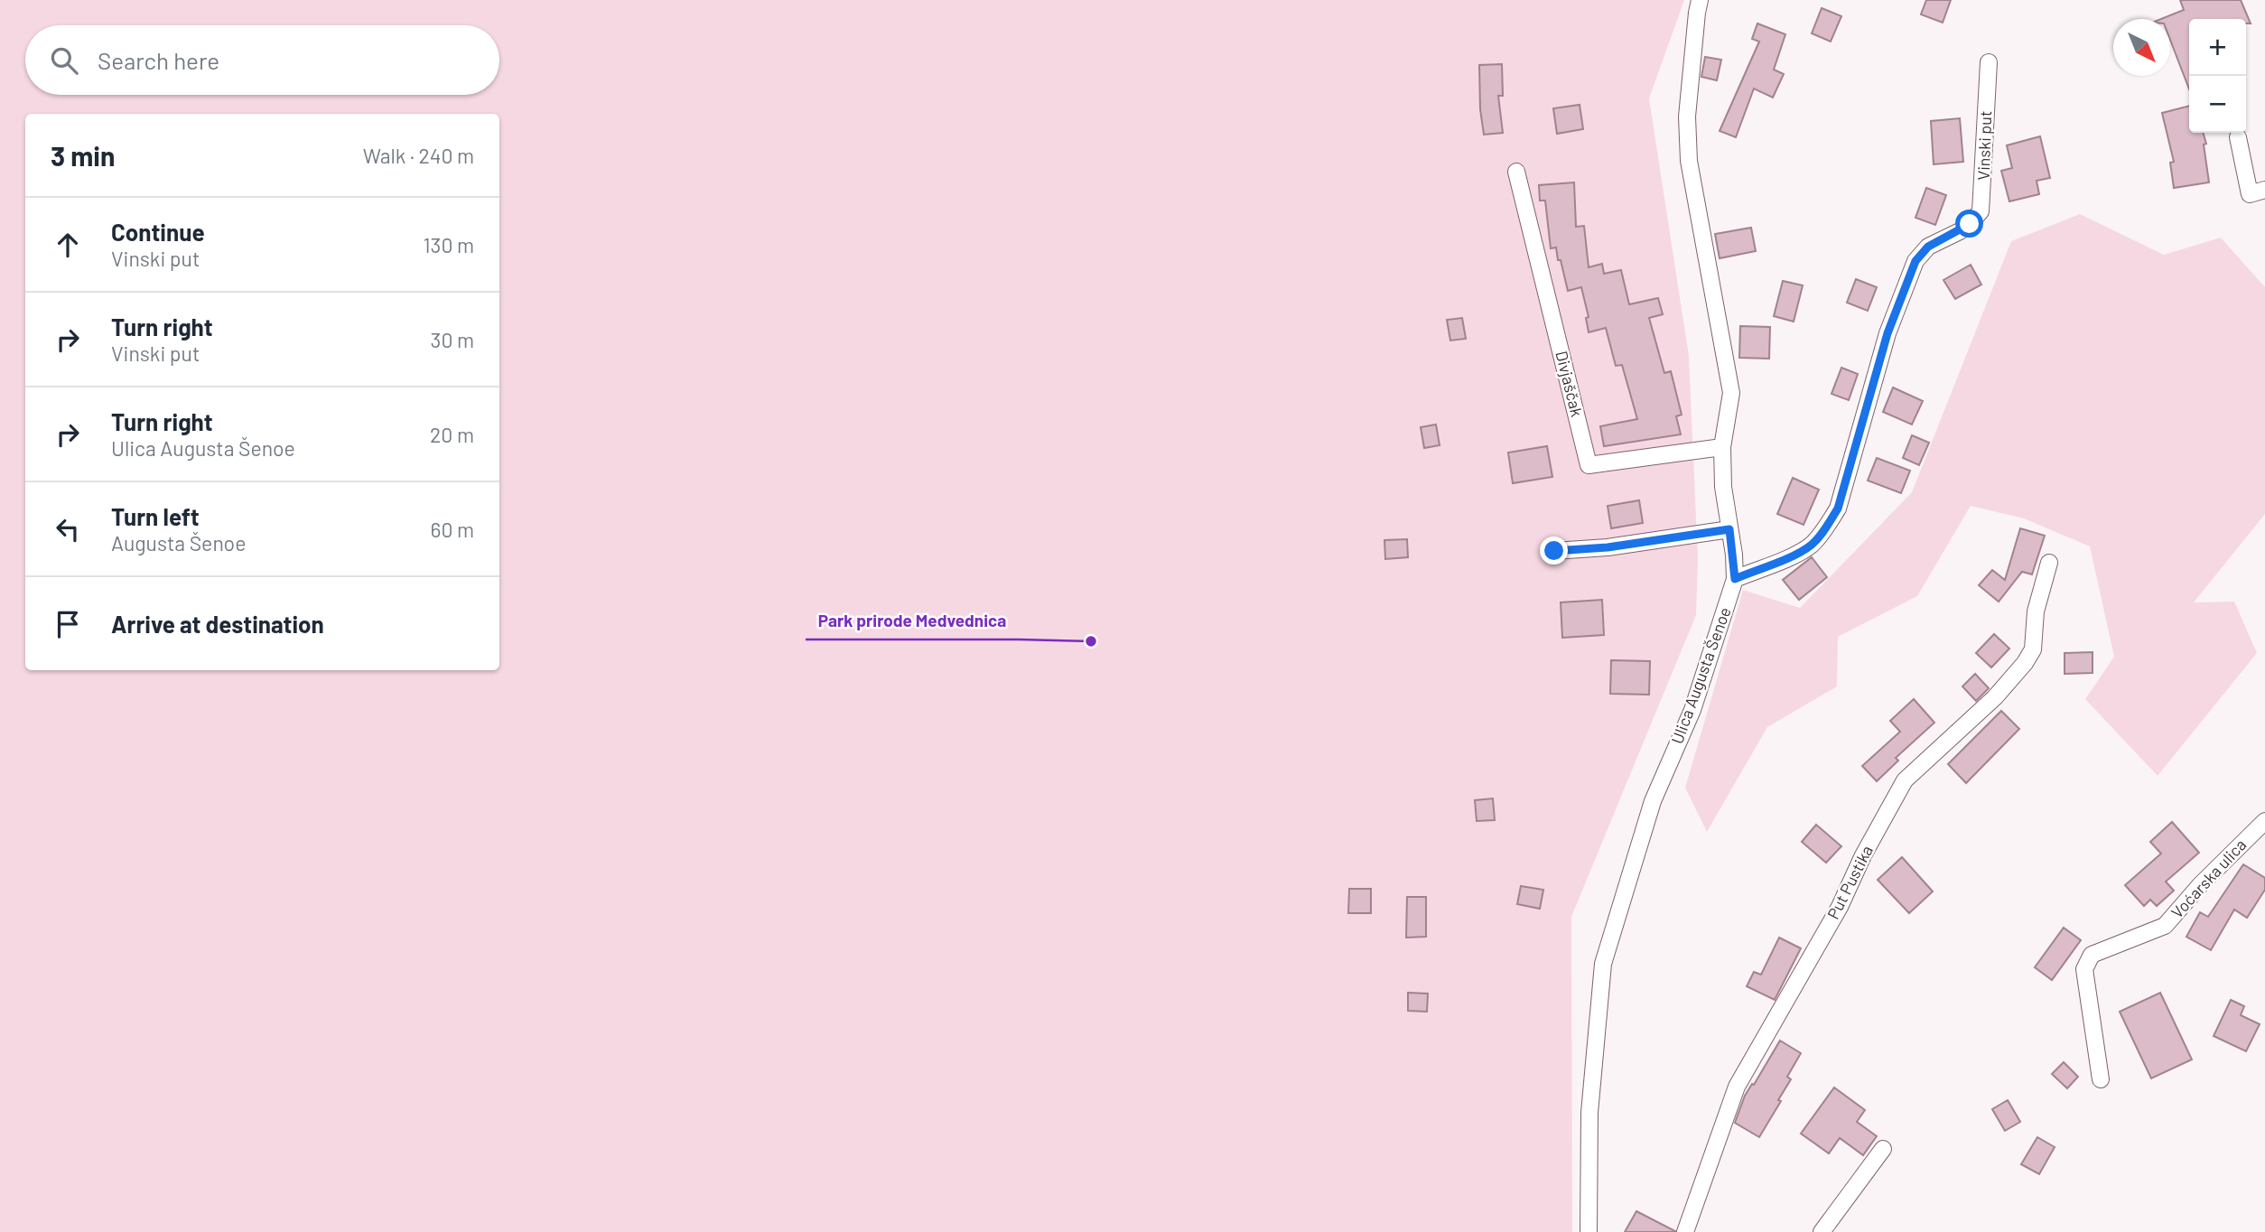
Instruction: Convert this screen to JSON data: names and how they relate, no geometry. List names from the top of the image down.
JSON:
{
  "streets": {
    "street": [
      "Vinski put",
      "Divjaščak",
      "Ulica Augusta Šenoe",
      "Voćarska ulica",
      "Put Pustika"
    ]
  },
  "crossings": [
    ["Vinski put", "Ulica Augusta Šenoe"],
    ["Divjaščak", "Ulica Augusta Šenoe"]
  ],
  "places": ["Park prirode Medvednica"],
  "north": "bottom right",
  "page": {
    "map_buttons": ["+", "−"],
    "search": "Search here",
    "heading": ["3 min", "Walk · 240 m"],
    "list": [
      ["Continue", "Vinski put", "130 m"],
      ["Turn right", "Vinski put", "30 m"],
      ["Turn right", "Ulica Augusta Šenoe", "20 m"],
      ["Turn left", "Augusta Šenoe", "60 m"],
      "Arrive at destination"
    ]
  }
}
